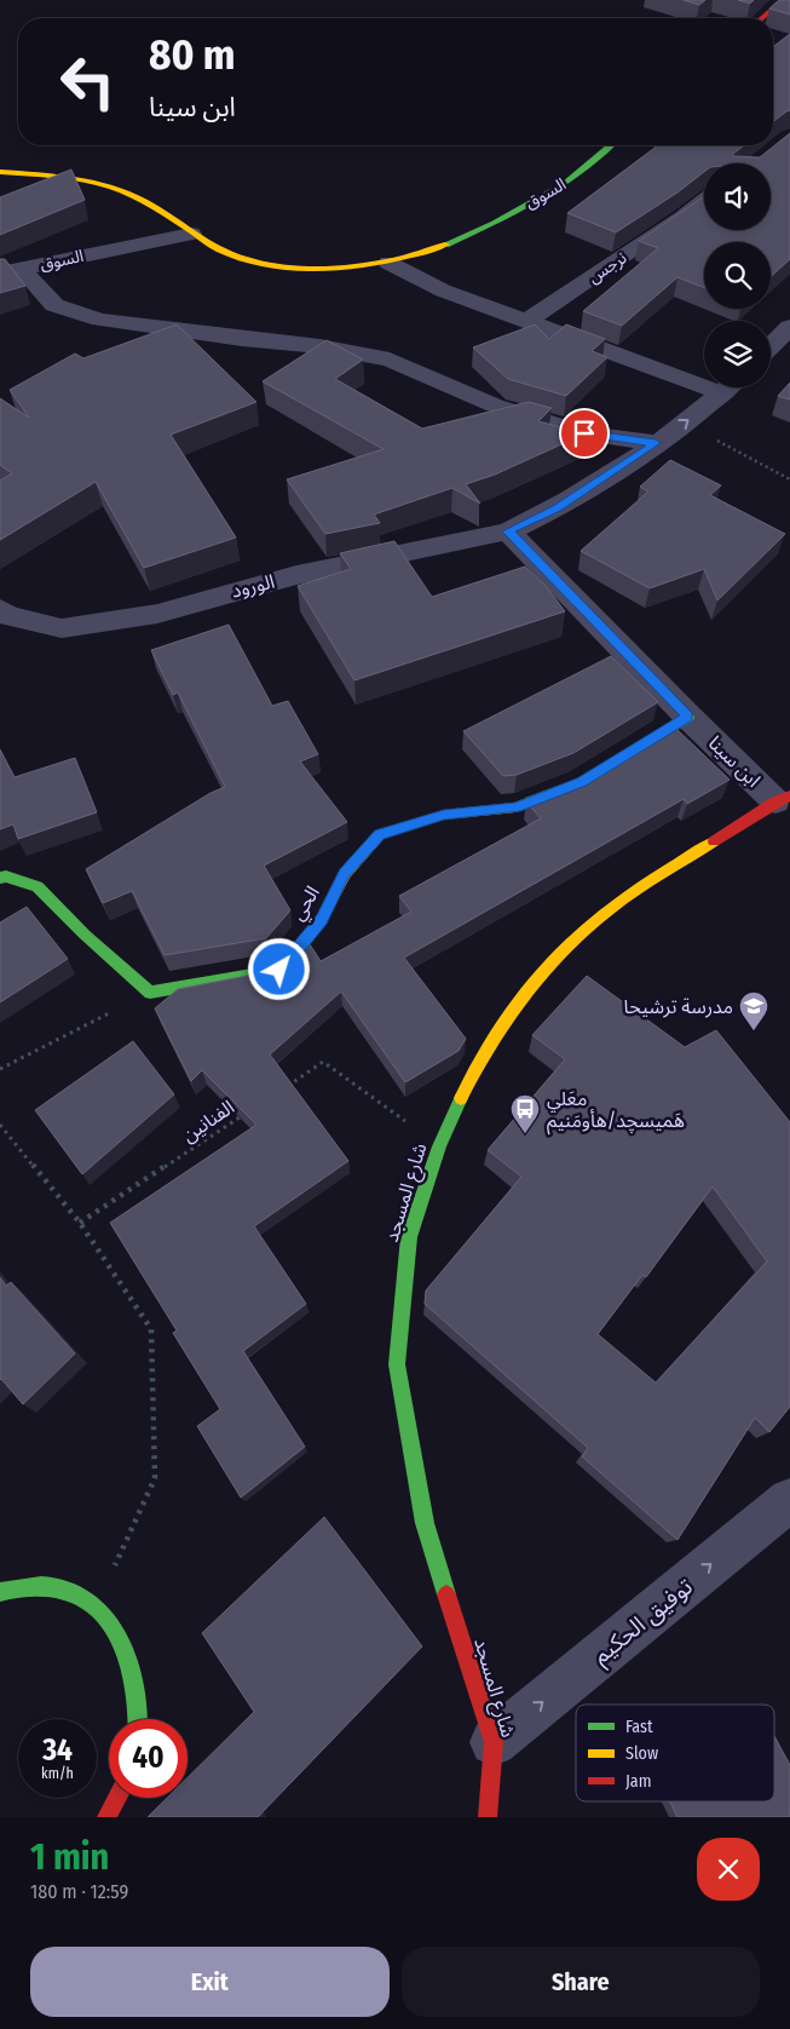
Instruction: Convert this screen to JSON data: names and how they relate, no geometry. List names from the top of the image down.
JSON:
{
  "streets": {
    "street": [
      "السوق",
      "نرجس",
      "الورود",
      "ابن سينا",
      "الحي",
      "شارع المسجد",
      "توفيق الحكيم"
    ],
    "path": ["الفنانين"]
  },
  "crossings": [
    ["الورود", "ابن سينا"],
    ["ابن سينا", "الحي"],
    ["ابن سينا", "شارع المسجد"],
    ["شارع المسجد", "توفيق الحكيم"]
  ],
  "one_way": ["توفيق الحكيم"],
  "places": {
    "school or university": ["مدرسة ترشيحا"],
    "bus stop": ["معَلي هَميسچد/هأومَنيم"]
  },
  "legend": ["Fast", "Slow", "Jam"],
  "page": {
    "turn": ["80 m", "ابن سينا"],
    "speed": "34 km/h",
    "limit": "40",
    "heading": ["1 min", "180 m · 12:59"],
    "buttons": ["Exit", "Share"]
  }
}
